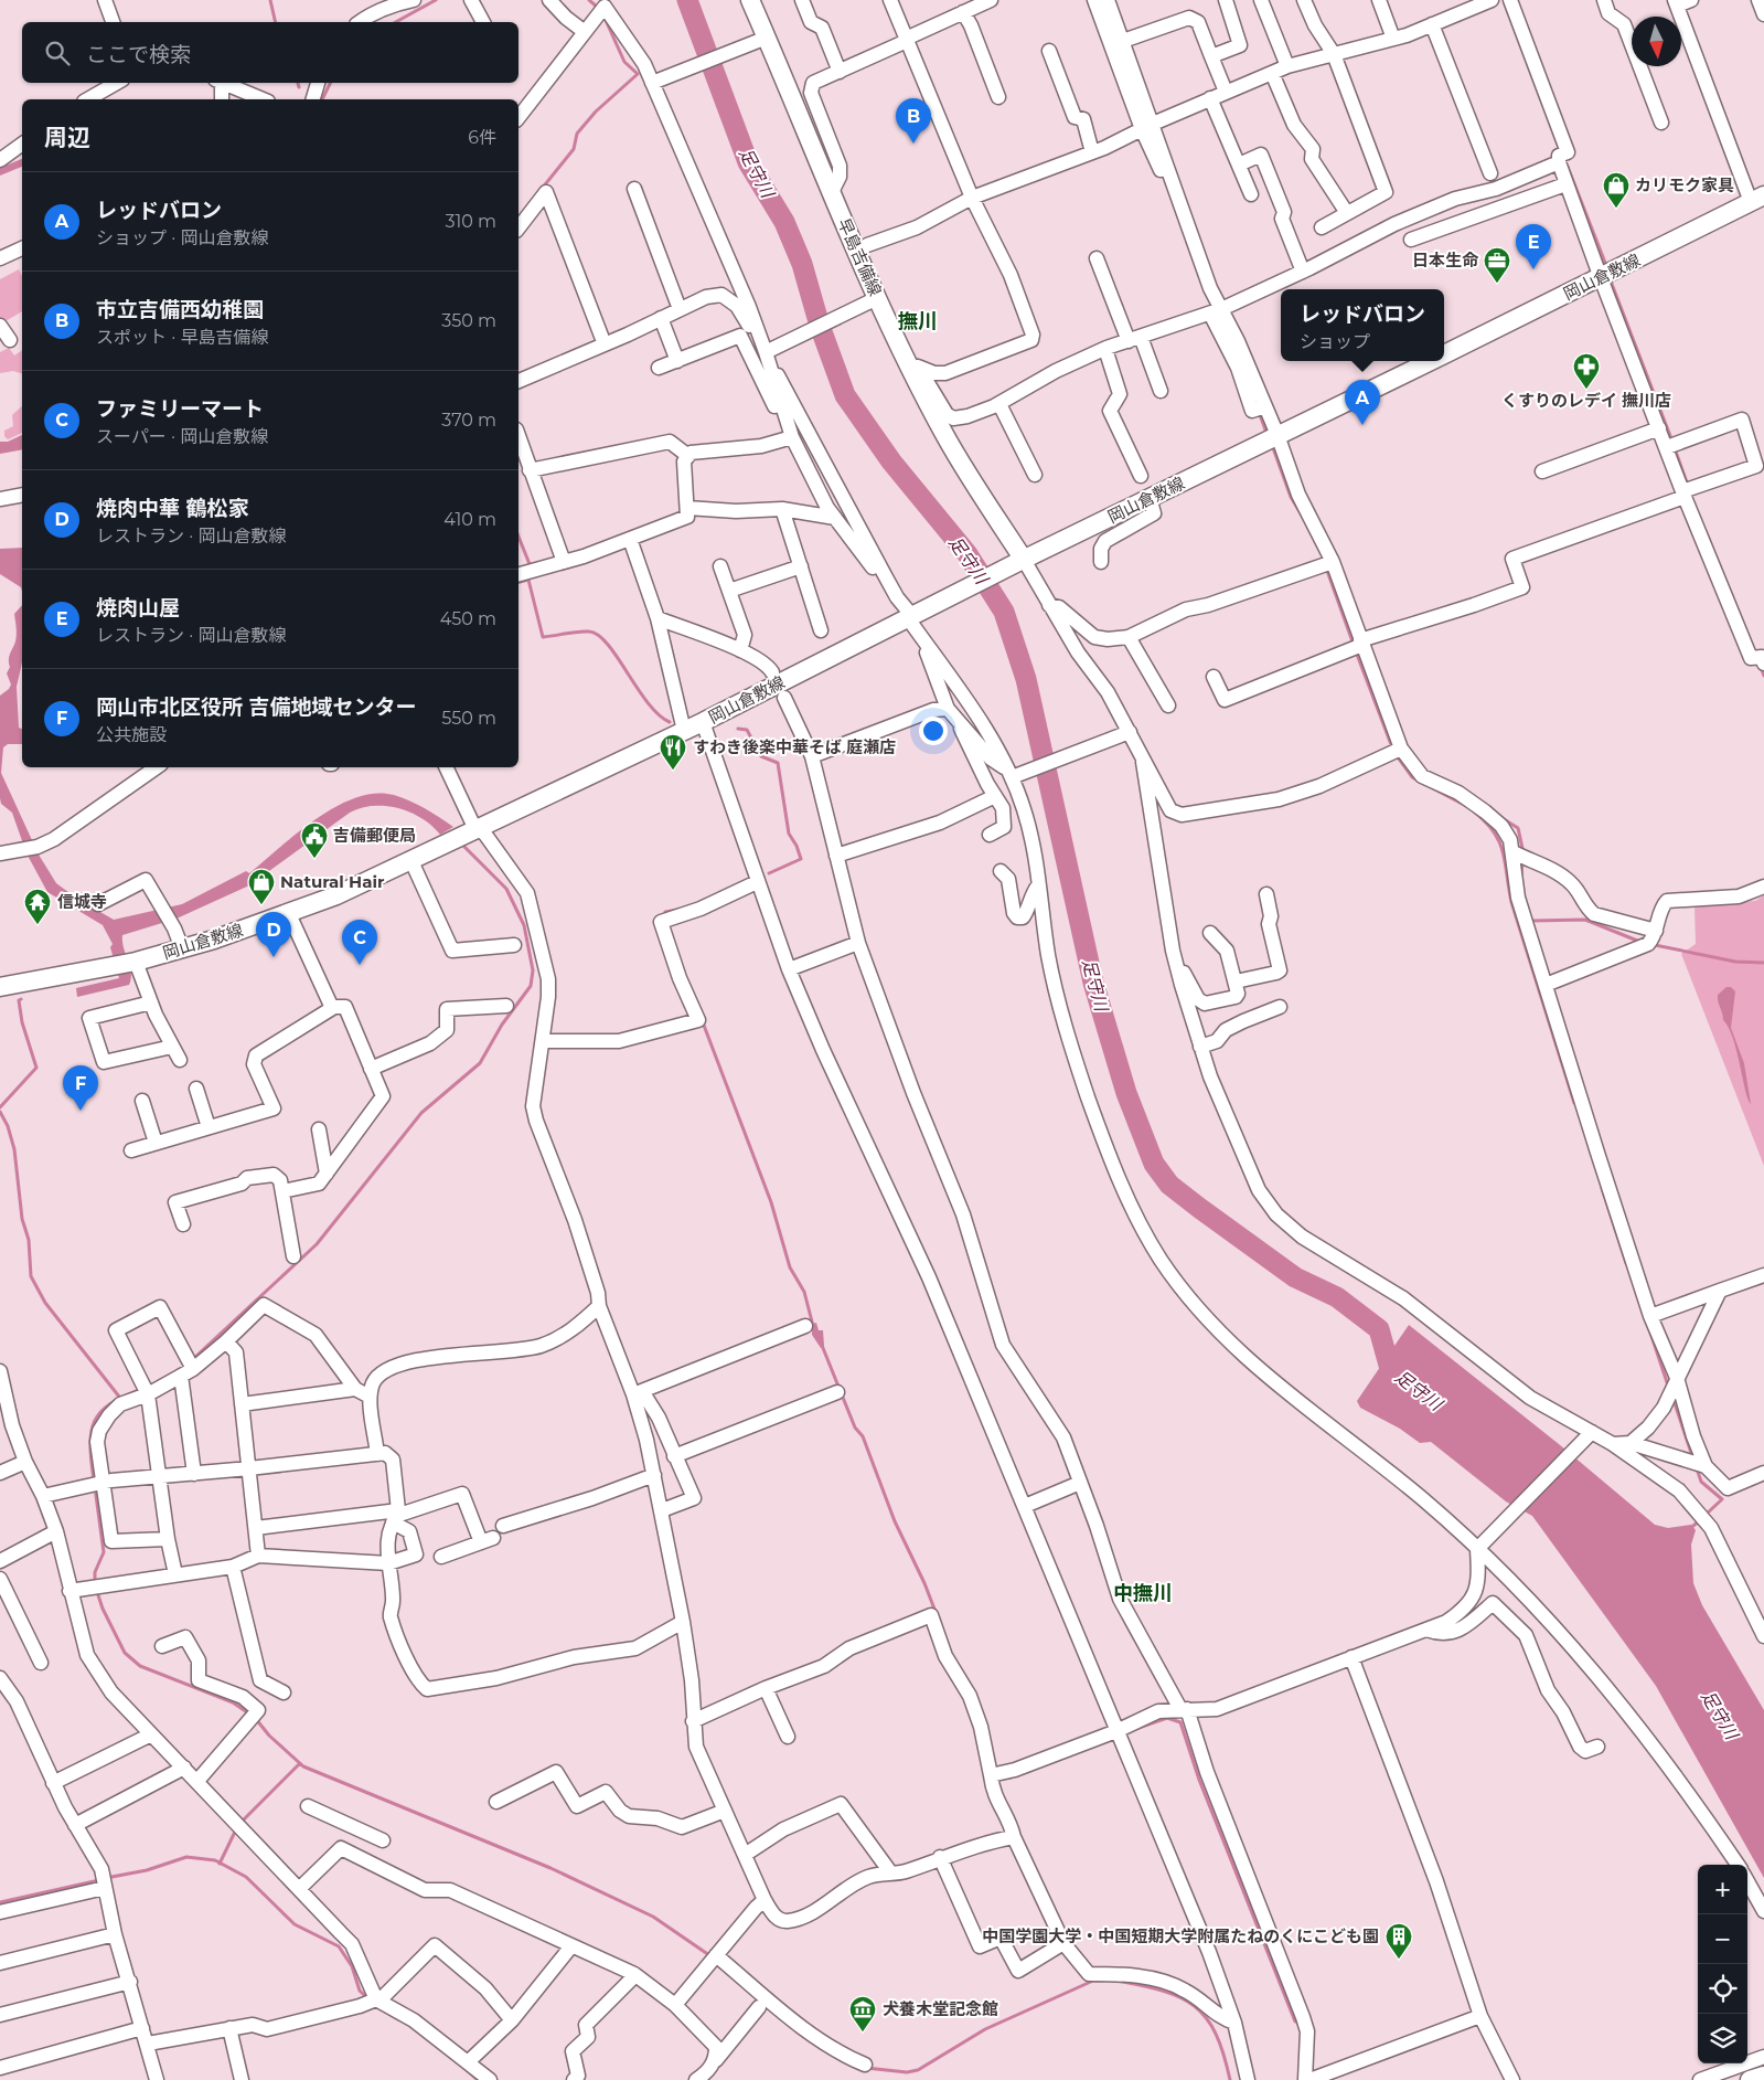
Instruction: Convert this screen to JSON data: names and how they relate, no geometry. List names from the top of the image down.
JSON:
{
  "streets": {
    "main road": ["早島吉備線", "岡山倉敷線"]
  },
  "crossings": [
    ["早島吉備線", "岡山倉敷線"]
  ],
  "districts": ["撫川", "中撫川"],
  "water": ["足守川"],
  "places": {
    "shop": ["カリモク家具", "Natural Hair"],
    "office": ["日本生命"],
    "pharmacy": ["くすりのレデイ 撫川店"],
    "restaurant": ["すわき後楽中華そば 庭瀬店"],
    "public building": ["吉備郵便局"],
    "temple": ["信城寺"],
    "building": ["中国学園大学・中国短期大学附属たねのくにこども園"],
    "museum": ["犬養木堂記念館"]
  },
  "north": "bottom",
  "page": {
    "search": "ここで検索",
    "pins": [
      "B",
      "E",
      "A",
      "D",
      "C",
      "F"
    ],
    "heading": ["周辺", "6件"],
    "list": [
      {
        "mark": "A",
        "name": "レッドバロン",
        "note": "ショップ · 岡山倉敷線",
        "value": "310 m"
      },
      {
        "mark": "B",
        "name": "市立吉備西幼稚園",
        "note": "スポット · 早島吉備線",
        "value": "350 m"
      },
      {
        "mark": "C",
        "name": "ファミリーマート",
        "note": "スーパー · 岡山倉敷線",
        "value": "370 m"
      },
      {
        "mark": "D",
        "name": "焼肉中華 鶴松家",
        "note": "レストラン · 岡山倉敷線",
        "value": "410 m"
      },
      {
        "mark": "E",
        "name": "焼肉山屋",
        "note": "レストラン · 岡山倉敷線",
        "value": "450 m"
      },
      {
        "mark": "F",
        "name": "岡山市北区役所 吉備地域センター",
        "note": "公共施設",
        "value": "550 m"
      }
    ],
    "popup": ["レッドバロン", "ショップ"],
    "map_buttons": ["+", "−"]
  }
}
